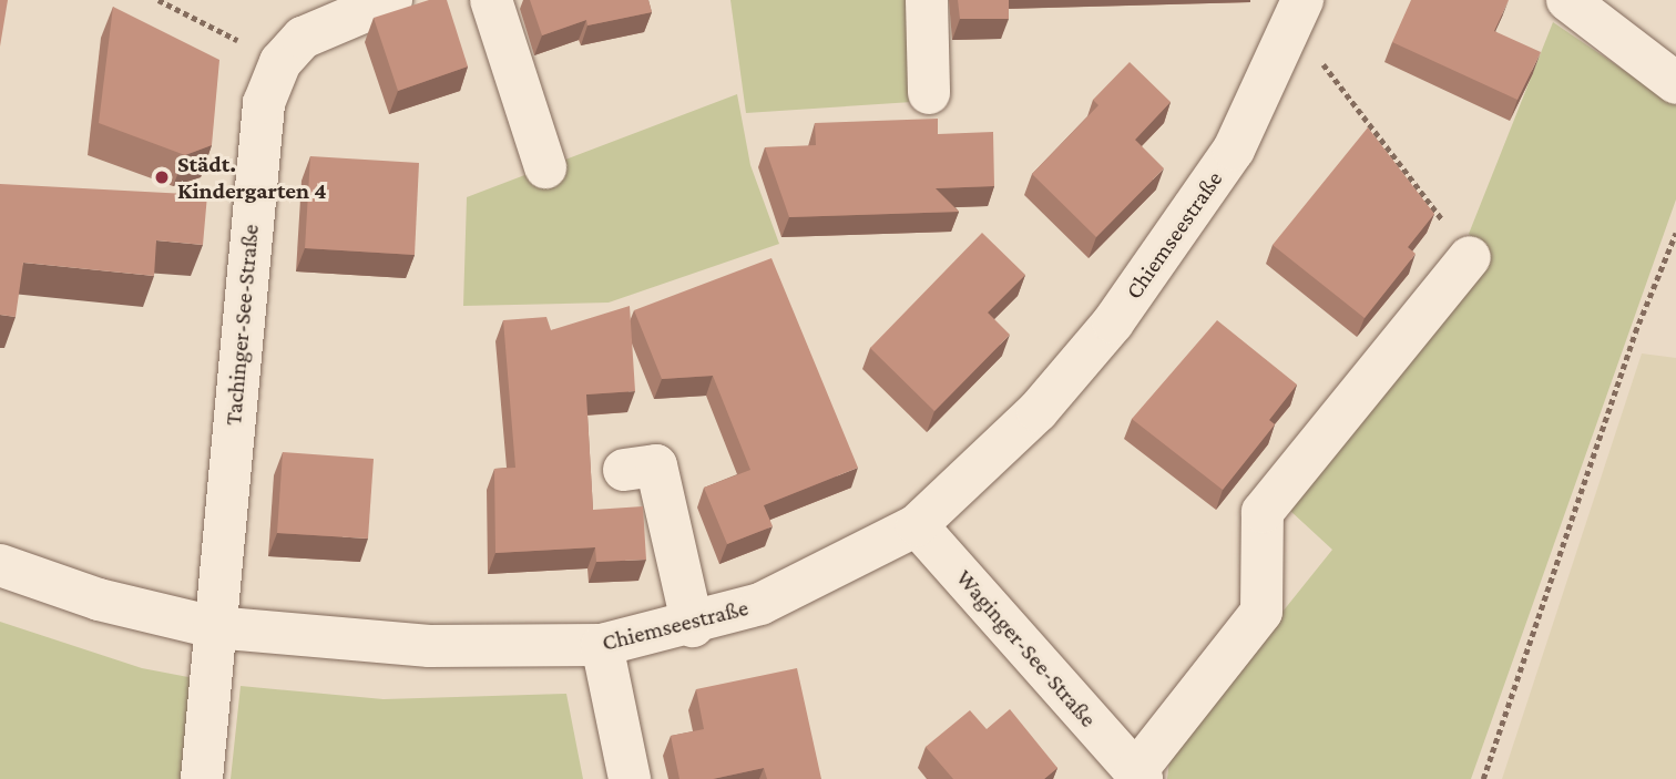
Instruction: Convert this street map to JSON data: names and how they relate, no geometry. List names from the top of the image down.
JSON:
{
  "streets": {
    "street": ["Chiemseestraße", "Tachinger-See-Straße", "Waginger-See-Straße"]
  },
  "crossings": [
    ["Chiemseestraße", "Tachinger-See-Straße"],
    ["Chiemseestraße", "Waginger-See-Straße"]
  ],
  "places": ["Städt. Kindergarten 4"]
}
